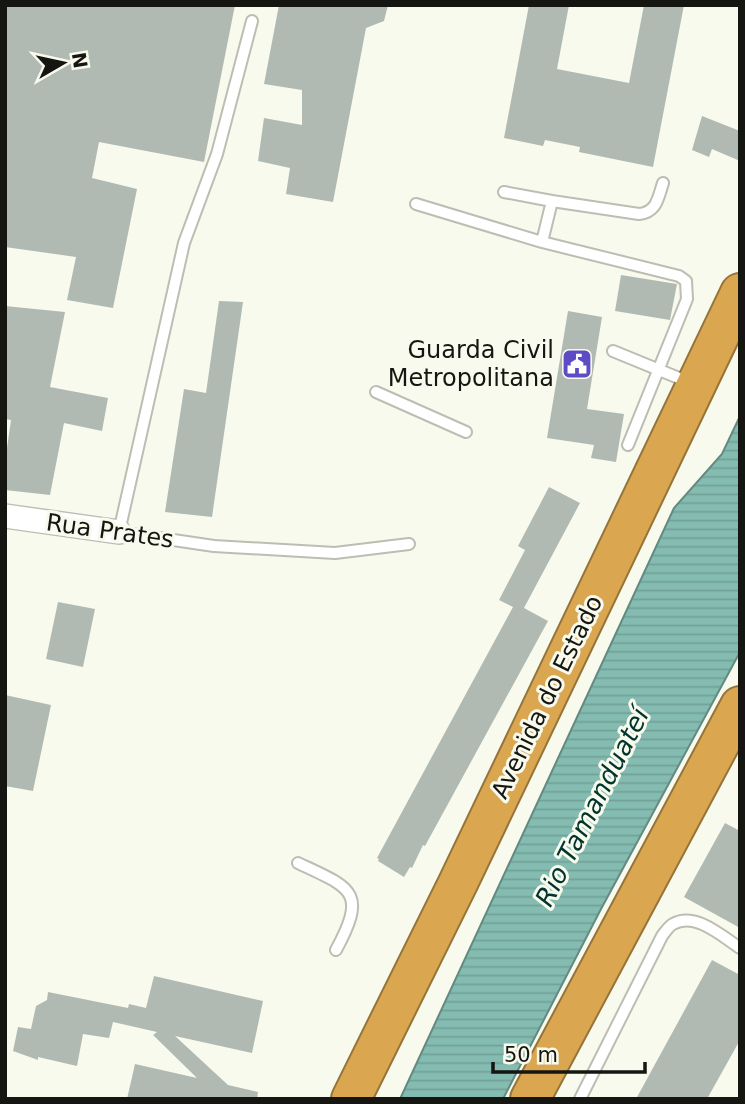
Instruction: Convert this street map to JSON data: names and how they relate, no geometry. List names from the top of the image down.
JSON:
{
  "streets": {
    "highway": ["Avenida do Estado"],
    "street": ["Rua Prates"]
  },
  "water": ["Rio Tamanduateí"],
  "places": {
    "public building": ["Guarda Civil Metropolitana"]
  },
  "scale_bar": "50 m",
  "north": "right"
}
